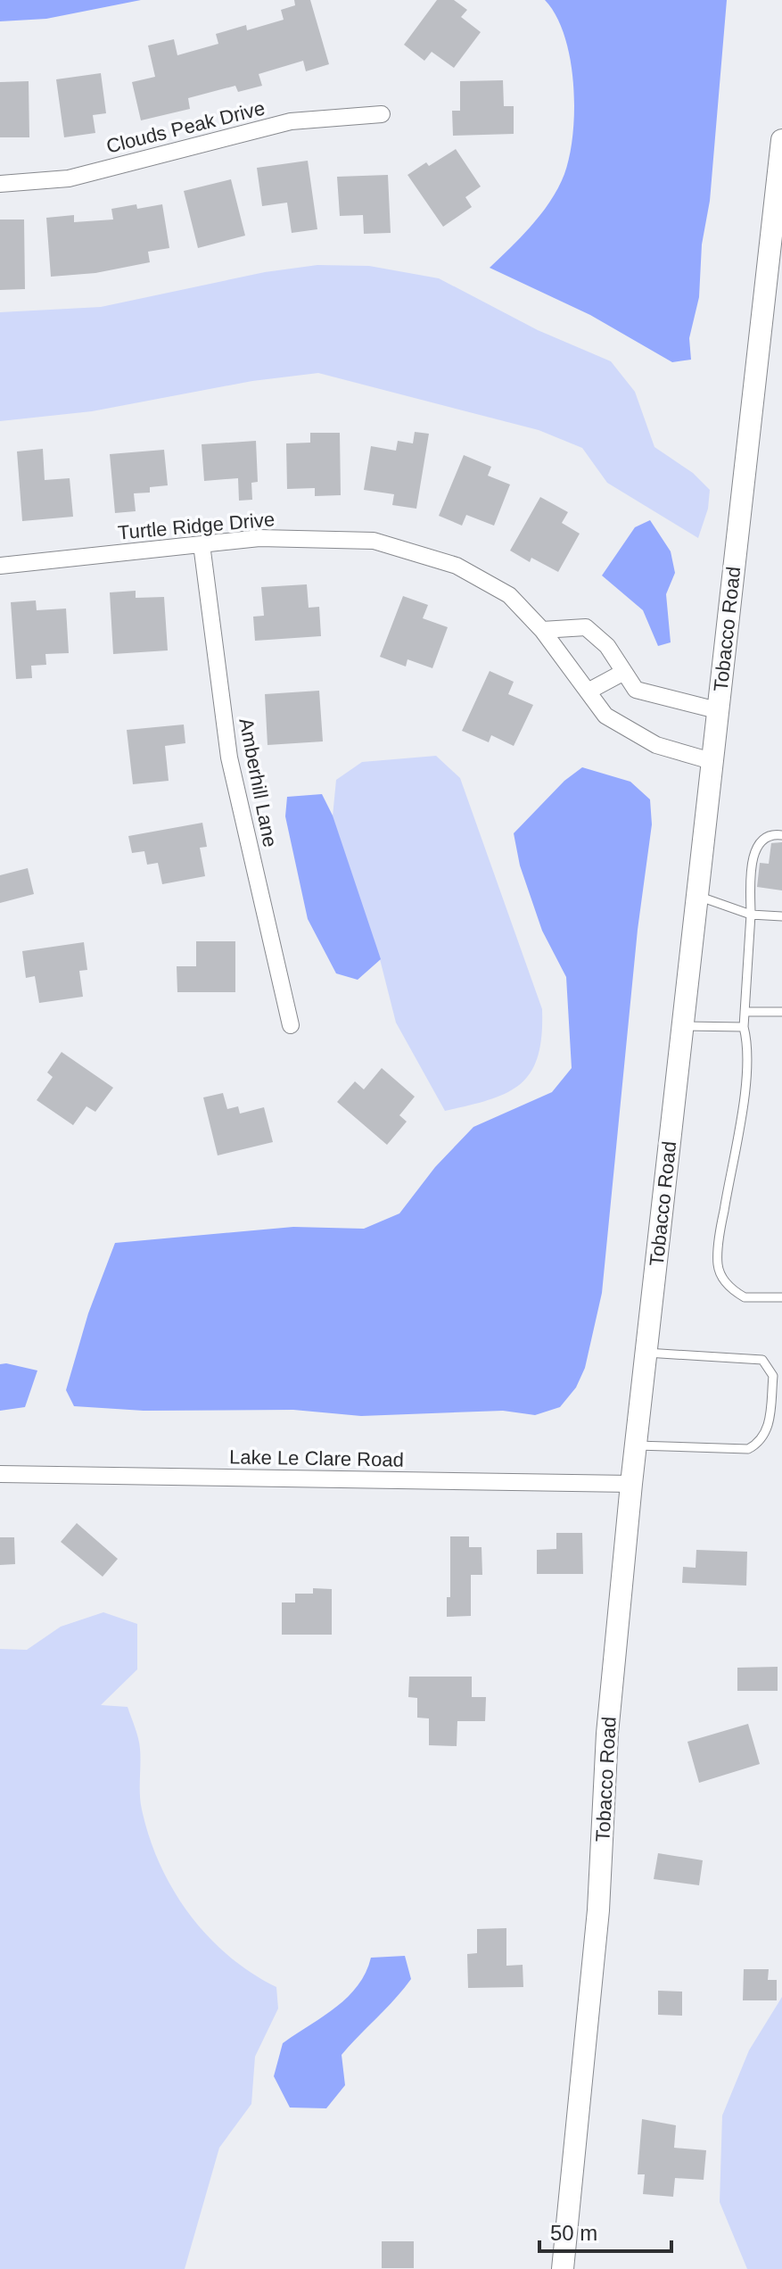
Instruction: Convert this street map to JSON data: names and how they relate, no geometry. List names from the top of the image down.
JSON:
{
  "streets": {
    "street": [
      "Clouds Peak Drive",
      "Turtle Ridge Drive",
      "Tobacco Road",
      "Amberhill Lane",
      "Lake Le Clare Road"
    ]
  },
  "crossings": [
    ["Turtle Ridge Drive", "Tobacco Road"],
    ["Turtle Ridge Drive", "Amberhill Lane"],
    ["Tobacco Road", "Lake Le Clare Road"]
  ],
  "scale_bar": "50 m"
}
